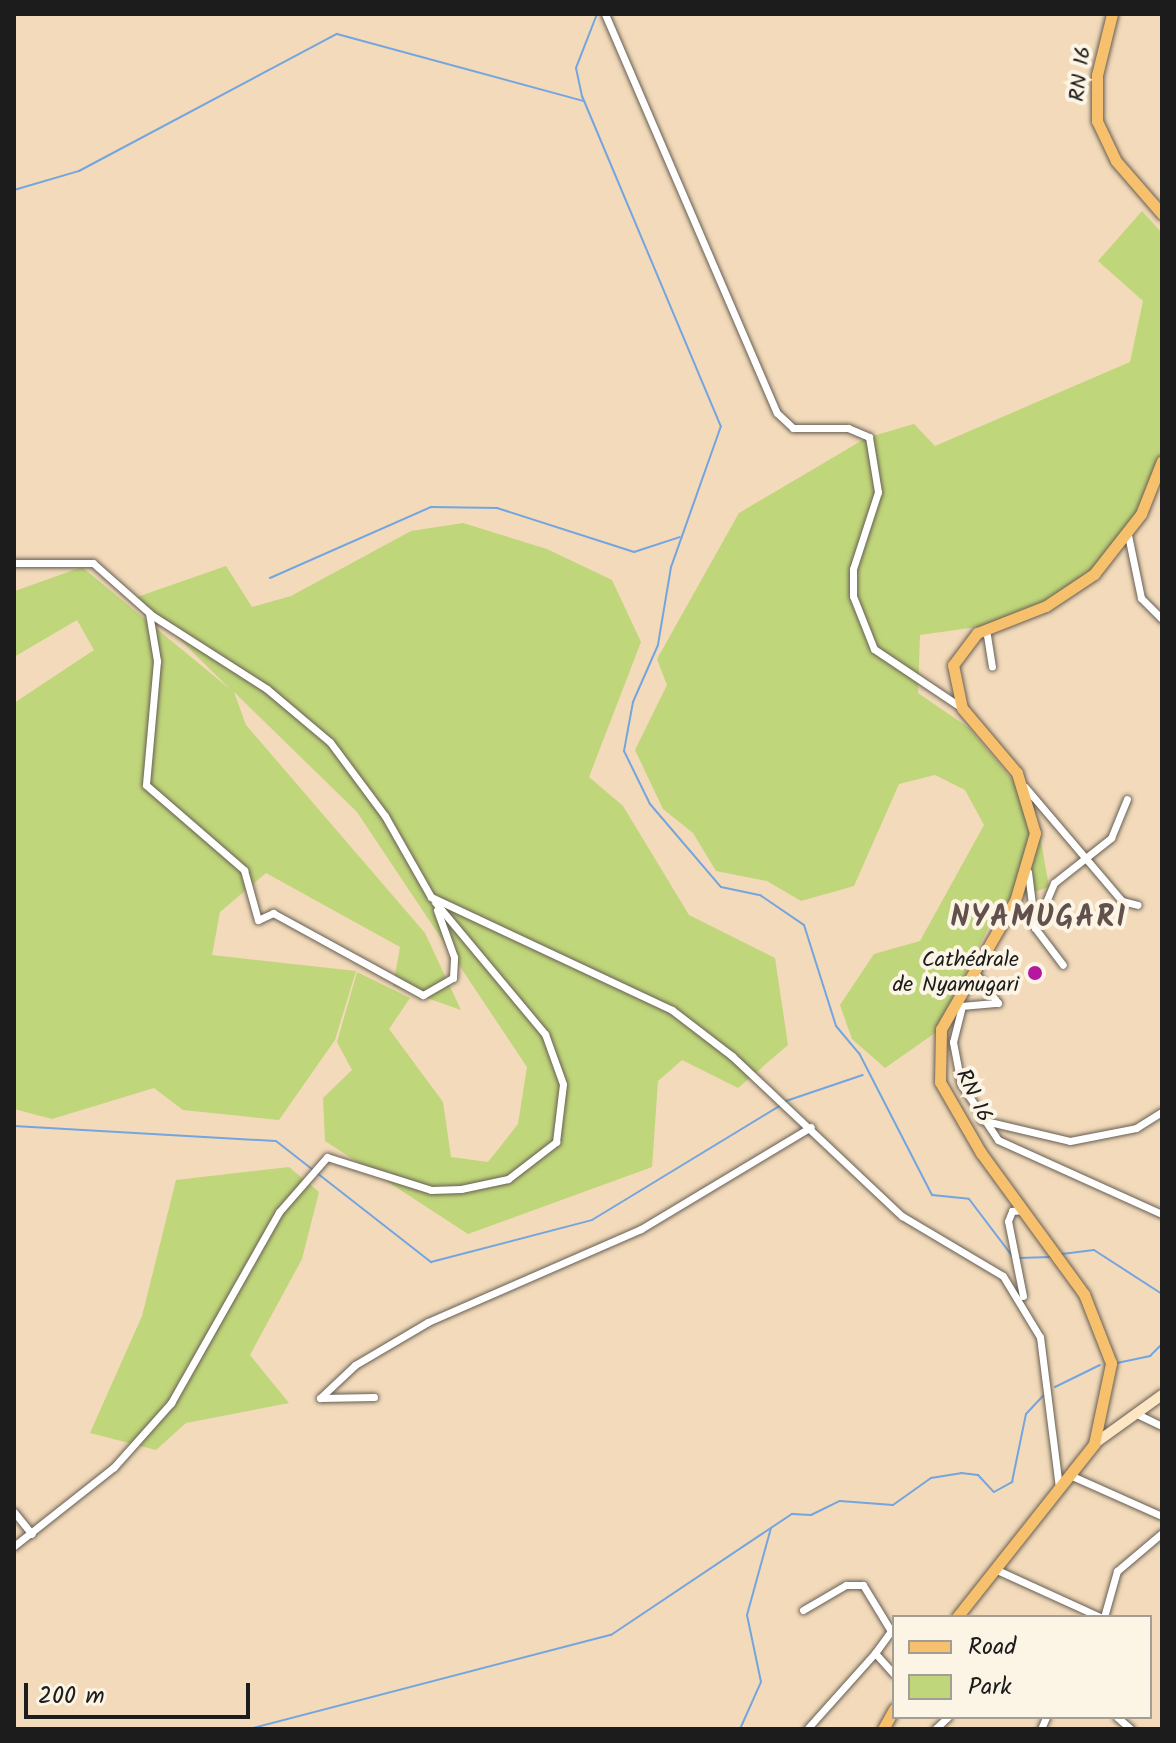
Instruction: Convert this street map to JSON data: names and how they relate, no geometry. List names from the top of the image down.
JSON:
{
  "streets": {
    "main road": ["RN 16"]
  },
  "districts": ["NYAMUGARI"],
  "places": ["Cathédrale de Nyamugari"],
  "legend": ["Road", "Park"],
  "scale_bar": "200 m"
}
